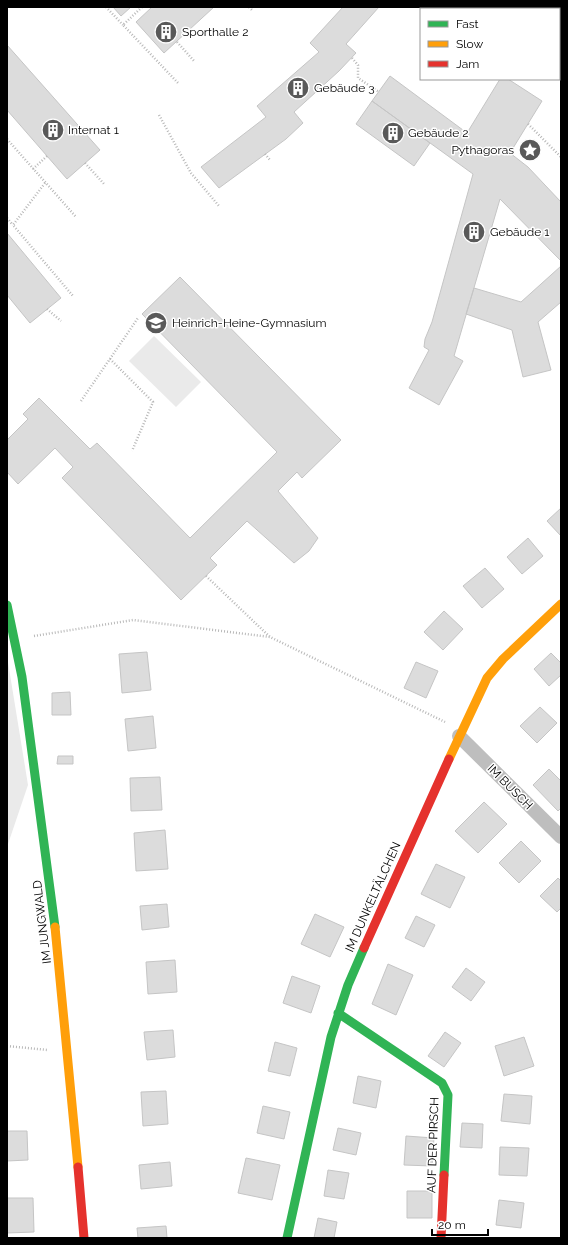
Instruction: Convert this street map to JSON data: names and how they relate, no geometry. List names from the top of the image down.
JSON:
{
  "streets": {
    "street": [
      "IM BUSCH",
      "IM DUNKELTÄLCHEN",
      "IM JUNGWALD",
      "AUF DER PIRSCH"
    ]
  },
  "crossings": [
    ["IM BUSCH", "IM DUNKELTÄLCHEN"],
    ["IM DUNKELTÄLCHEN", "AUF DER PIRSCH"]
  ],
  "places": {
    "building": [
      "Sporthalle 2",
      "Gebäude 3",
      "Internat 1",
      "Gebäude 2",
      "Gebäude 1"
    ],
    "place": ["Pythagoras"],
    "school or university": ["Heinrich-Heine-Gymnasium"]
  },
  "legend": ["Fast", "Slow", "Jam"],
  "scale_bar": "20 m"
}
